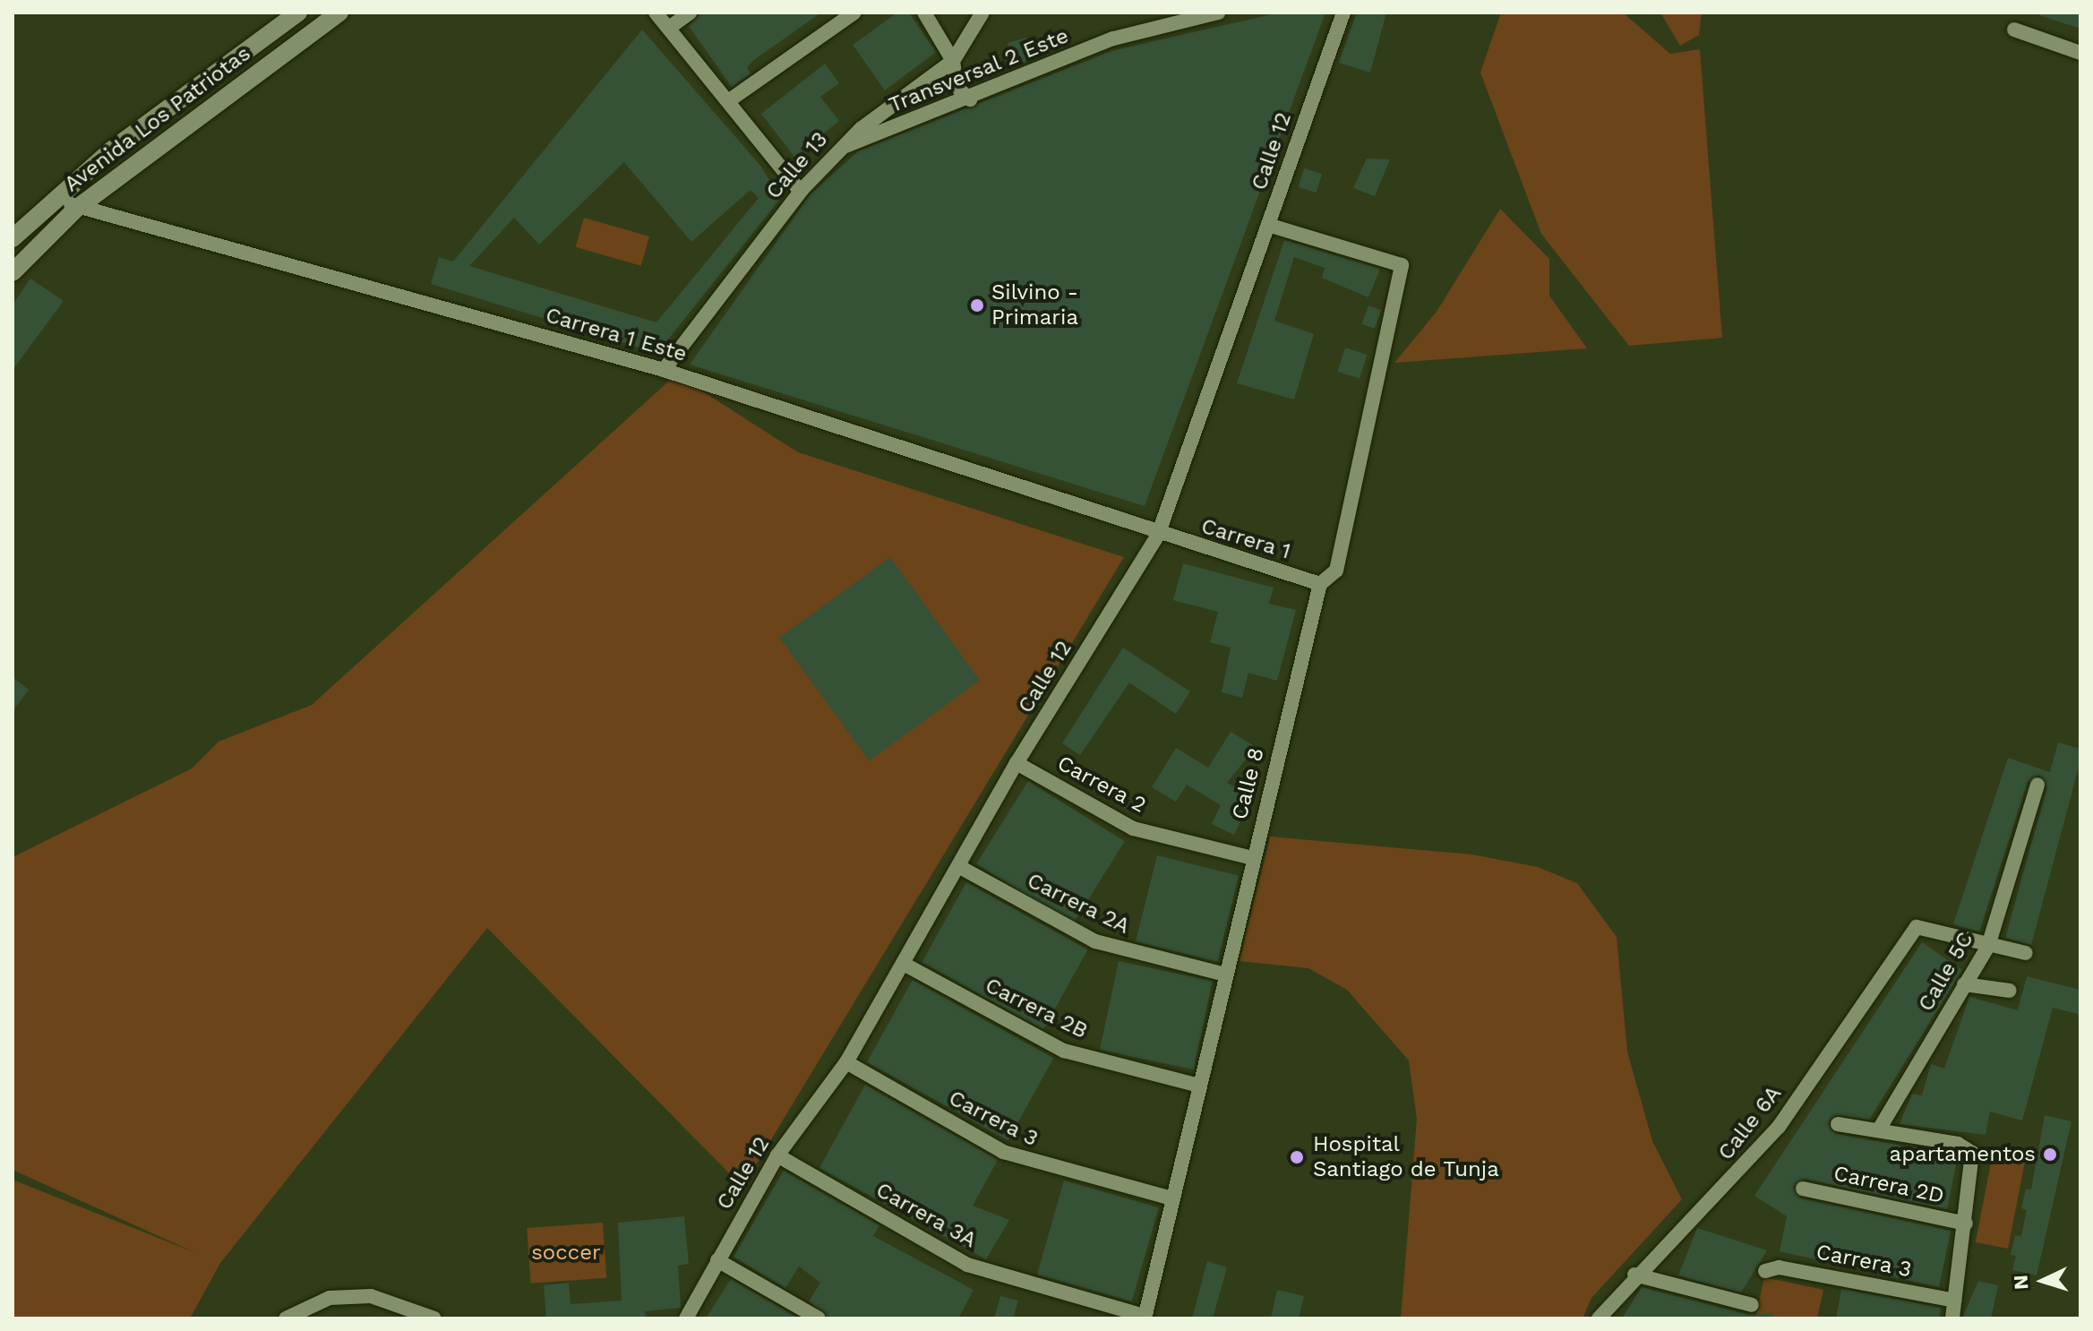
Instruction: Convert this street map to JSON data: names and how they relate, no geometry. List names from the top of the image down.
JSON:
{
  "streets": {
    "main road": ["Avenida Los Patriotas"],
    "street": [
      "Transversal 2 Este",
      "Calle 12",
      "Calle 13",
      "Carrera 1 Este",
      "Carrera 1",
      "Calle 8",
      "Carrera 2",
      "Carrera 2A",
      "Calle 5C",
      "Carrera 2B",
      "Carrera 3",
      "Calle 6A",
      "Carrera 2D",
      "Carrera 3A"
    ]
  },
  "crossings": [
    ["Transversal 2 Este", "Calle 13"],
    ["Avenida Los Patriotas", "Carrera 1 Este"],
    ["Calle 12", "Carrera 1 Este"],
    ["Calle 12", "Carrera 1"],
    ["Calle 12", "Calle 8"],
    ["Calle 12", "Carrera 2"],
    ["Calle 12", "Carrera 2A"],
    ["Calle 12", "Carrera 2B"],
    ["Calle 12", "Carrera 3"],
    ["Calle 12", "Carrera 3A"],
    ["Calle 13", "Carrera 1 Este"],
    ["Carrera 1 Este", "Carrera 1"],
    ["Carrera 1", "Calle 8"],
    ["Calle 8", "Carrera 2"],
    ["Calle 8", "Carrera 2A"],
    ["Calle 8", "Carrera 2B"],
    ["Calle 8", "Carrera 3"],
    ["Calle 8", "Carrera 3A"],
    ["Calle 5C", "Calle 6A"]
  ],
  "parks": ["soccer"],
  "places": ["Silvino - Primaria", "apartamentos", "Hospital Santiago de Tunja"],
  "north": "left"
}
